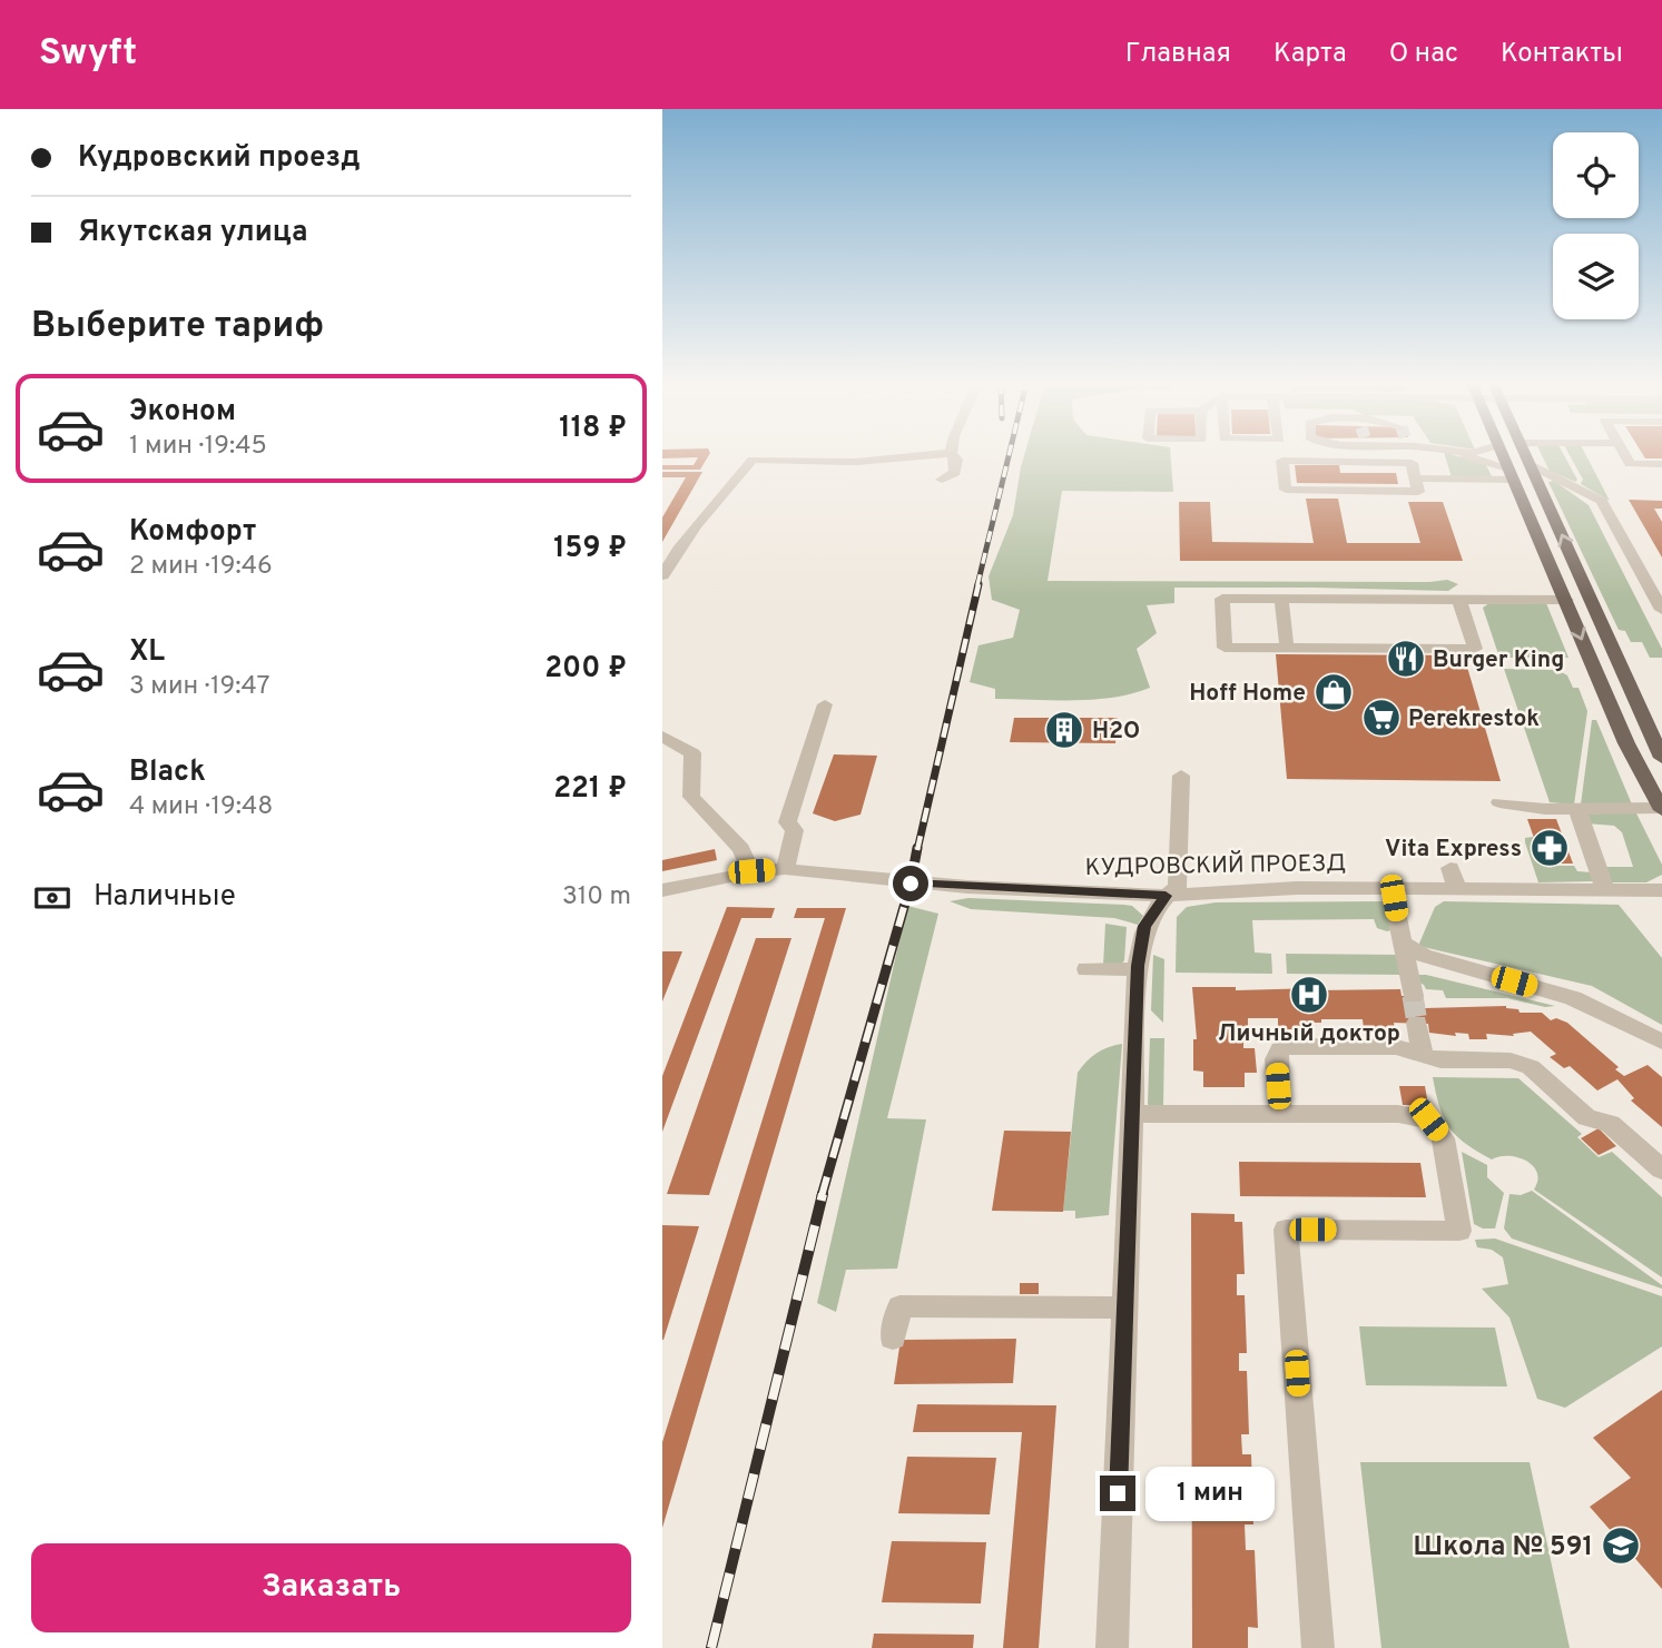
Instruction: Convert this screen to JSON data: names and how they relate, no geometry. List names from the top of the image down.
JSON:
{
  "streets": {
    "street": ["КУДРОВСКИЙ ПРОЕЗД"]
  },
  "places": {
    "restaurant": ["Burger King"],
    "shop": ["Hoff Home"],
    "supermarket": ["Perekrestok"],
    "building": ["H2O"],
    "pharmacy": ["Vita Express"],
    "hospital": ["Личный доктор"],
    "school or university": ["Школа № 591"]
  },
  "page": {
    "header": "Swyft",
    "nav": [
      "Главная",
      "Карта",
      "О нас",
      "Контакты"
    ],
    "banner": ["Кудровский проезд", "Якутская улица"],
    "heading": "Выберите тариф",
    "list": [
      {
        "name": "Эконом",
        "note": "1 мин · 19:45",
        "value": "118 ₽"
      },
      {
        "name": "Комфорт",
        "note": "2 мин · 19:46",
        "value": "159 ₽"
      },
      {
        "name": "XL",
        "note": "3 мин · 19:47",
        "value": "200 ₽"
      },
      {
        "name": "Black",
        "note": "4 мин · 19:48",
        "value": "221 ₽"
      }
    ],
    "pay": ["Наличные", "310 m"],
    "bubble": "1 мин",
    "buttons": "Заказать"
  }
}
